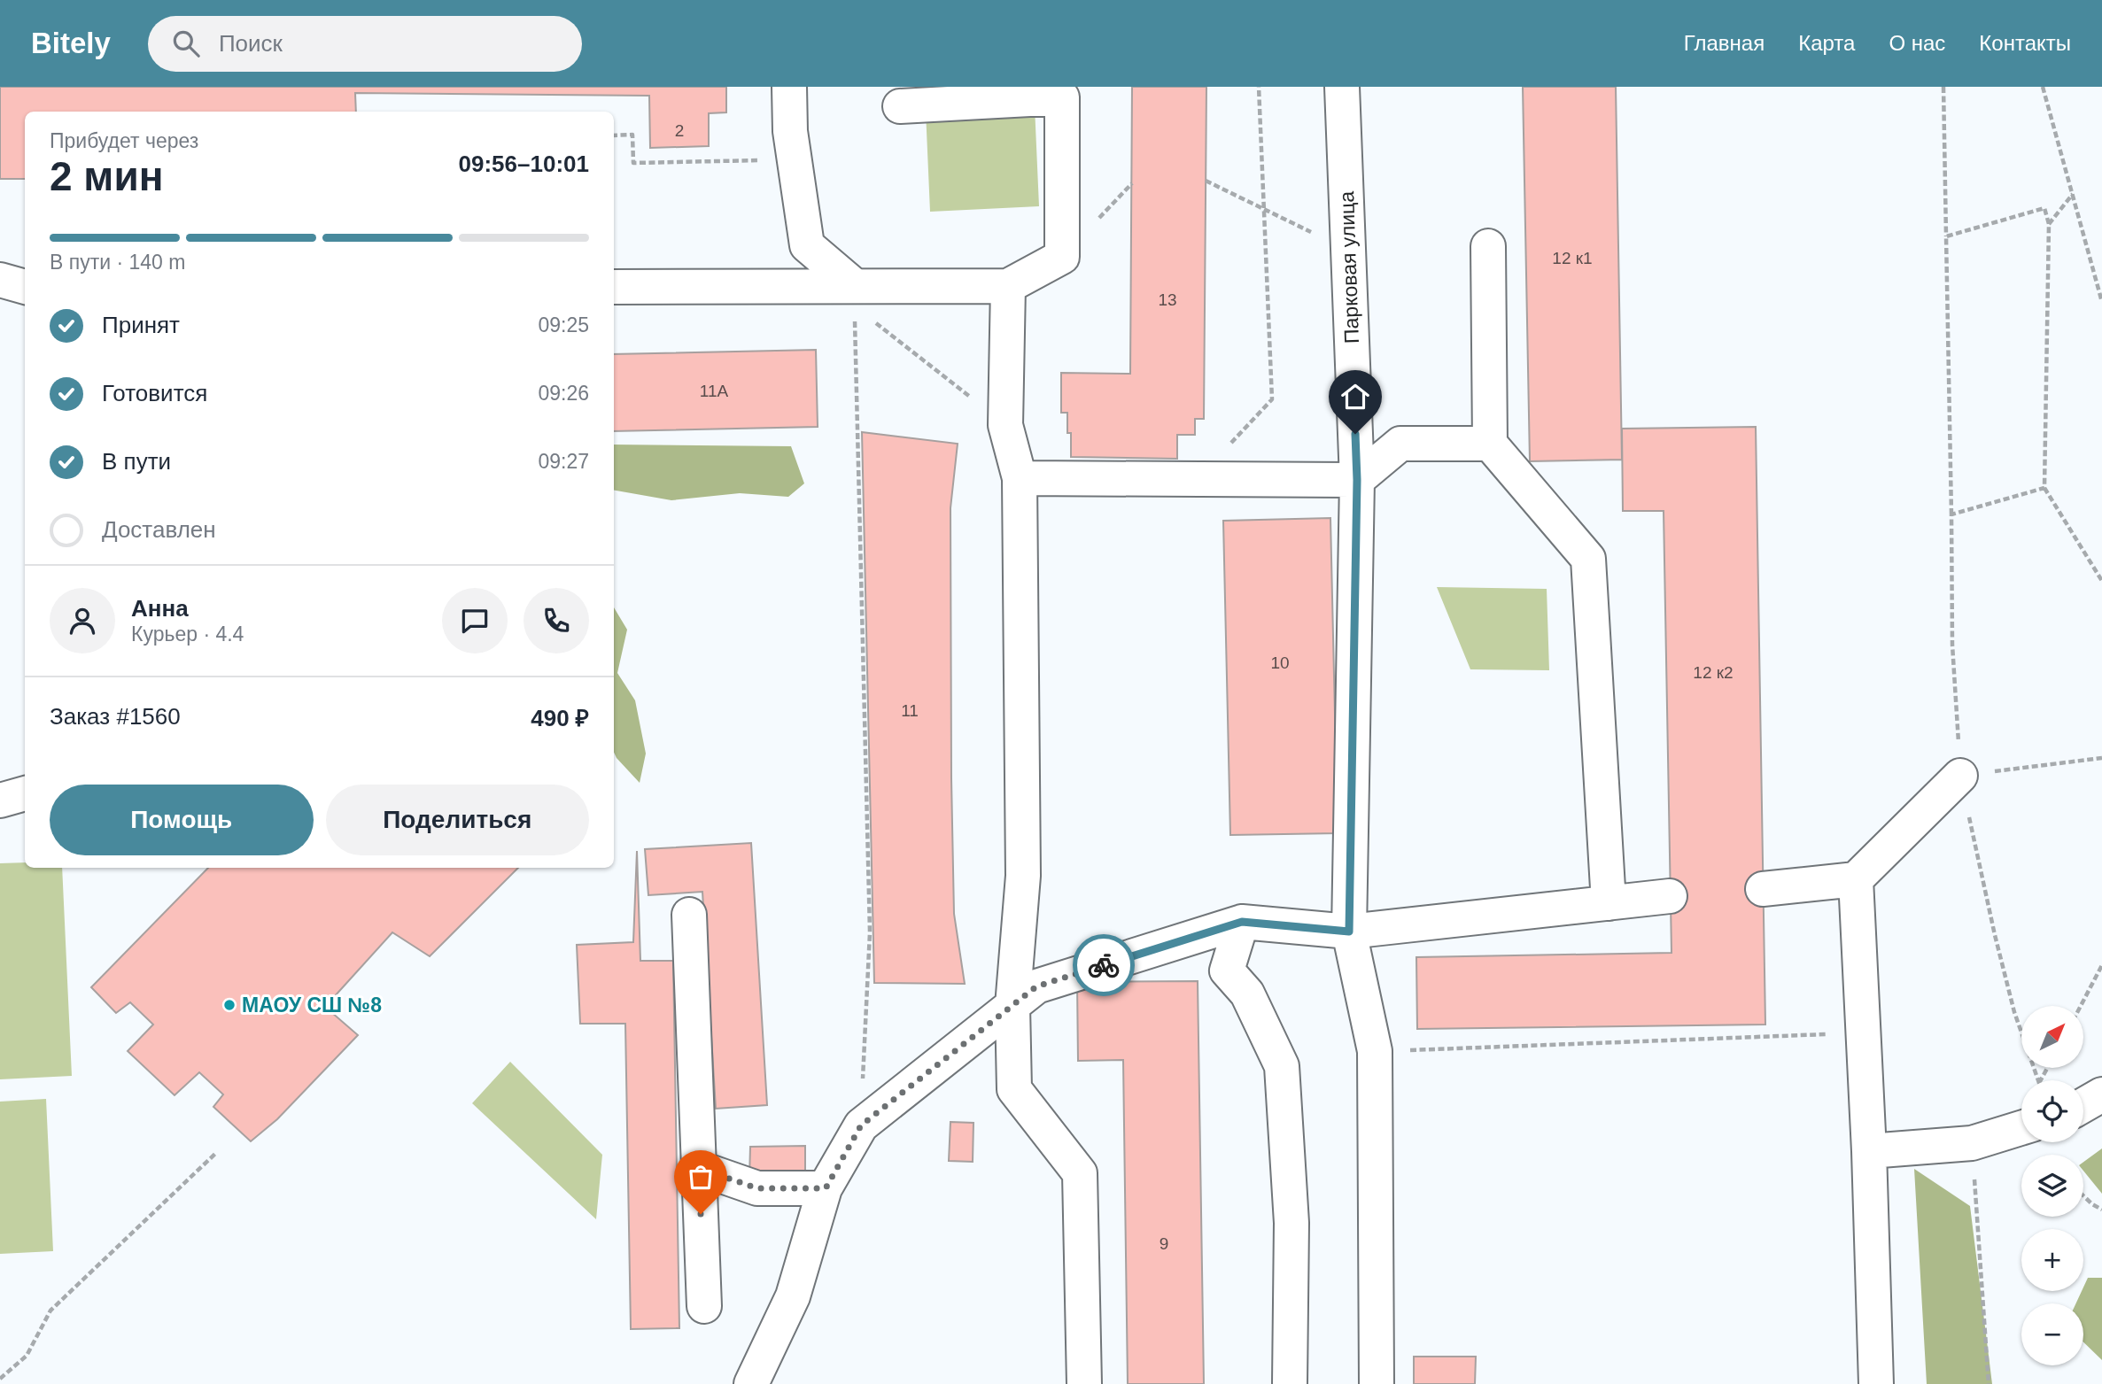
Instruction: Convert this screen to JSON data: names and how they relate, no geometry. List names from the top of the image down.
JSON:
{
  "streets": {
    "street": ["Парковая улица"]
  },
  "places": ["МАОУ СШ №8"],
  "house_numbers": [
    "2",
    "12 к1",
    "13",
    "11А",
    "10",
    "12 к2",
    "11",
    "9"
  ],
  "north": "top right",
  "page": {
    "header": "Bitely",
    "search": "Поиск",
    "nav": [
      "Главная",
      "Карта",
      "О нас",
      "Контакты"
    ],
    "heading": ["2 мин", "Прибудет через", "09:56–10:01"],
    "panel": [
      "Анна",
      "Курьер · 4.4",
      "Заказ #1560",
      "490 ₽"
    ],
    "bar": "В пути · 140 m",
    "list": [
      ["Принят", "09:25"],
      ["Готовится", "09:26"],
      ["В пути", "09:27"],
      "Доставлен"
    ],
    "buttons": ["Помощь", "Поделиться"],
    "map_buttons": ["+", "−"]
  }
}
